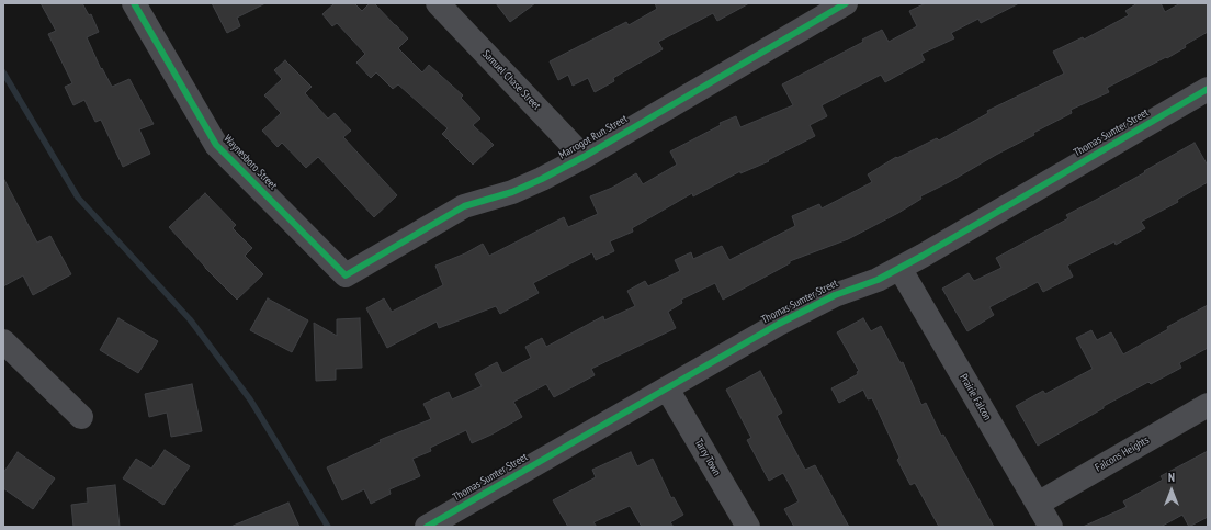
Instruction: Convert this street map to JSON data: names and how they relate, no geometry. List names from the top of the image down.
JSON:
{
  "streets": {
    "street": [
      "Samuel Chase Street",
      "Thomas Sumter Street",
      "Marrogot Run Street",
      "Waynesboro Street",
      "Prairie Falcon",
      "Falcons Heights",
      "Tarry Town"
    ]
  },
  "crossings": [
    ["Samuel Chase Street", "Marrogot Run Street"],
    ["Thomas Sumter Street", "Prairie Falcon"],
    ["Thomas Sumter Street", "Tarry Town"],
    ["Marrogot Run Street", "Waynesboro Street"],
    ["Prairie Falcon", "Falcons Heights"]
  ],
  "north": "top"
}
